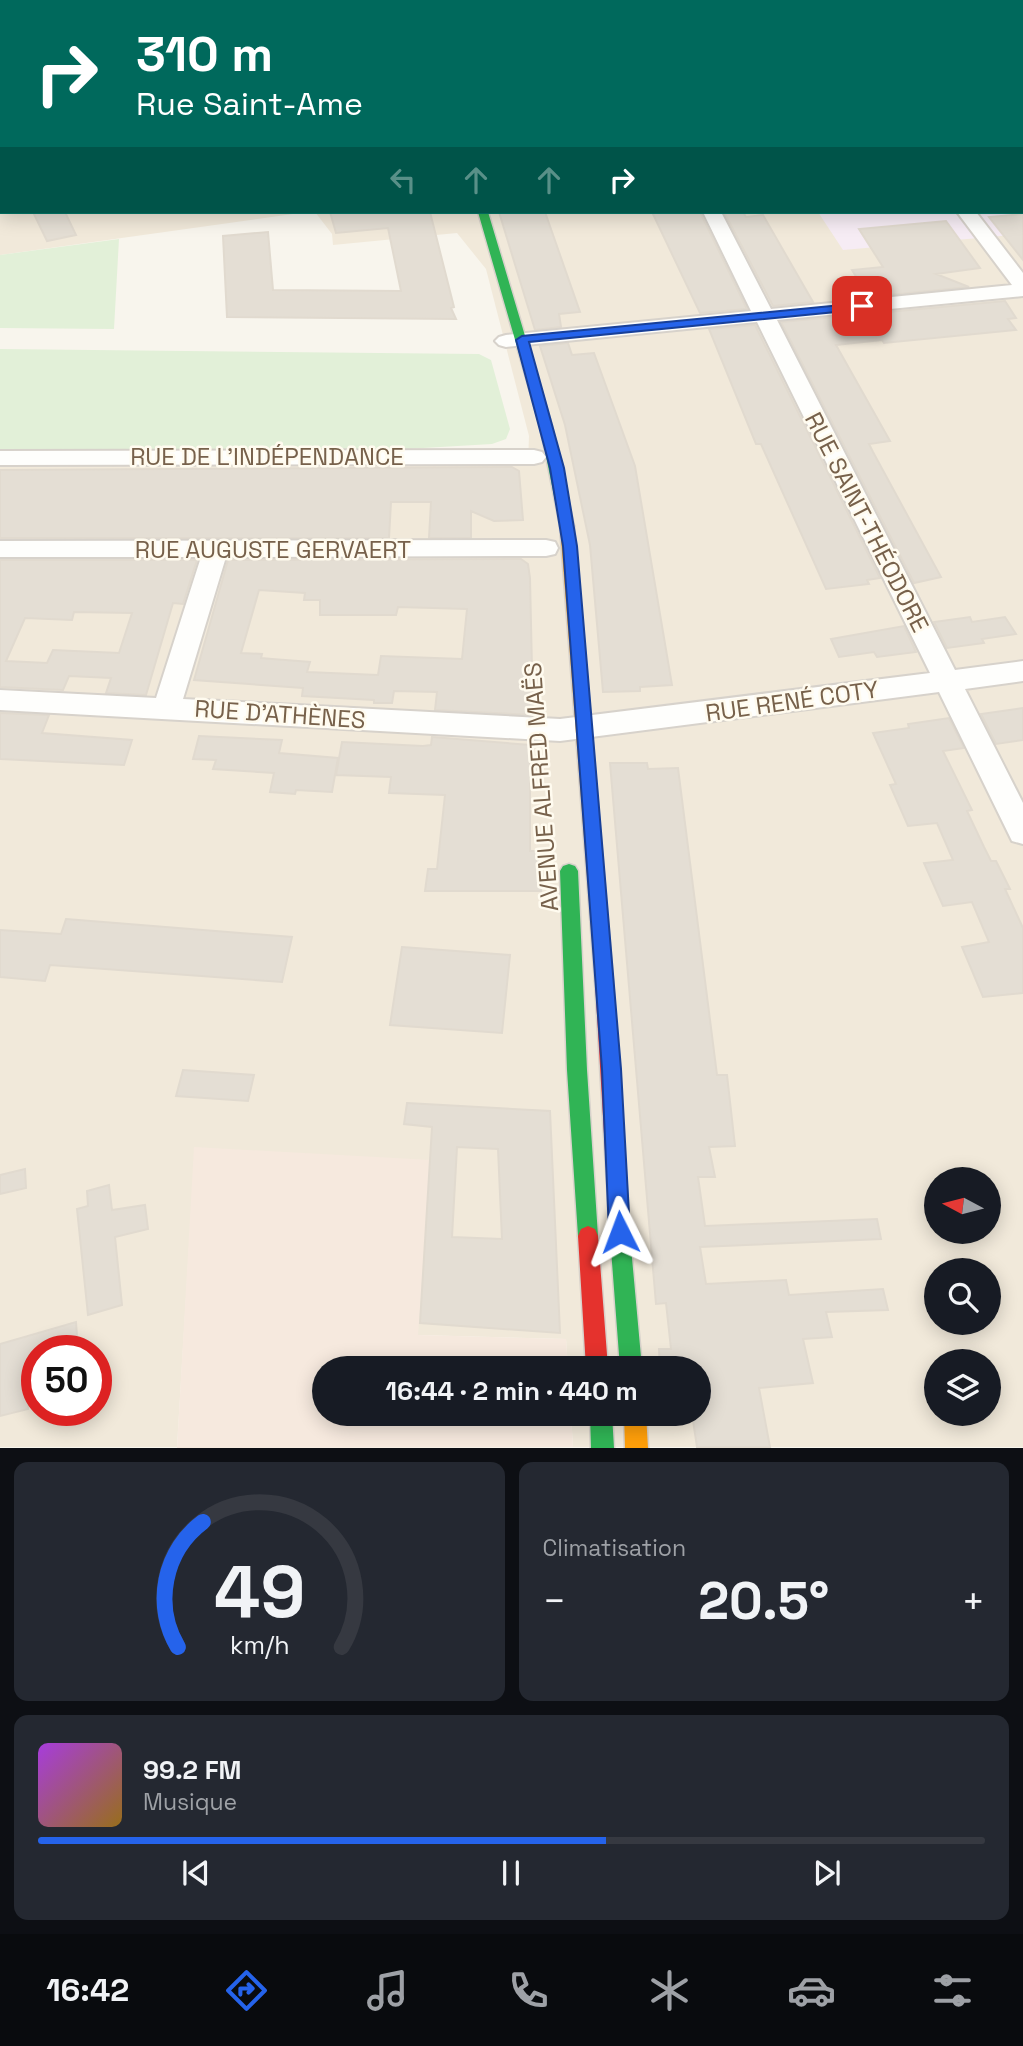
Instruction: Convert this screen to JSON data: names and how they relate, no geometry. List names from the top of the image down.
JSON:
{
  "streets": {
    "main road": ["AVENUE ALFRED MAËS"],
    "street": [
      "RUE DE L'INDÉPENDANCE",
      "RUE SAINT-THÉODORE",
      "RUE AUGUSTE GERVAERT",
      "RUE RENÉ COTY",
      "RUE D'ATHÈNES"
    ]
  },
  "crossings": [
    ["RUE SAINT-THÉODORE", "RUE RENÉ COTY"],
    ["RUE RENÉ COTY", "RUE D'ATHÈNES"],
    ["RUE RENÉ COTY", "AVENUE ALFRED MAËS"],
    ["RUE D'ATHÈNES", "AVENUE ALFRED MAËS"]
  ],
  "north": "left",
  "page": {
    "turn": ["310 m", "Rue Saint-Ame"],
    "limit": "50",
    "trip": "16:44 · 2 min · 440 m",
    "tile": "Climatisation",
    "heat": ["−", "20.5°", "+"],
    "song": ["99.2 FM", "Musique"],
    "tabs": "16:42",
    "gauge": ["49", "km/h"]
  }
}
